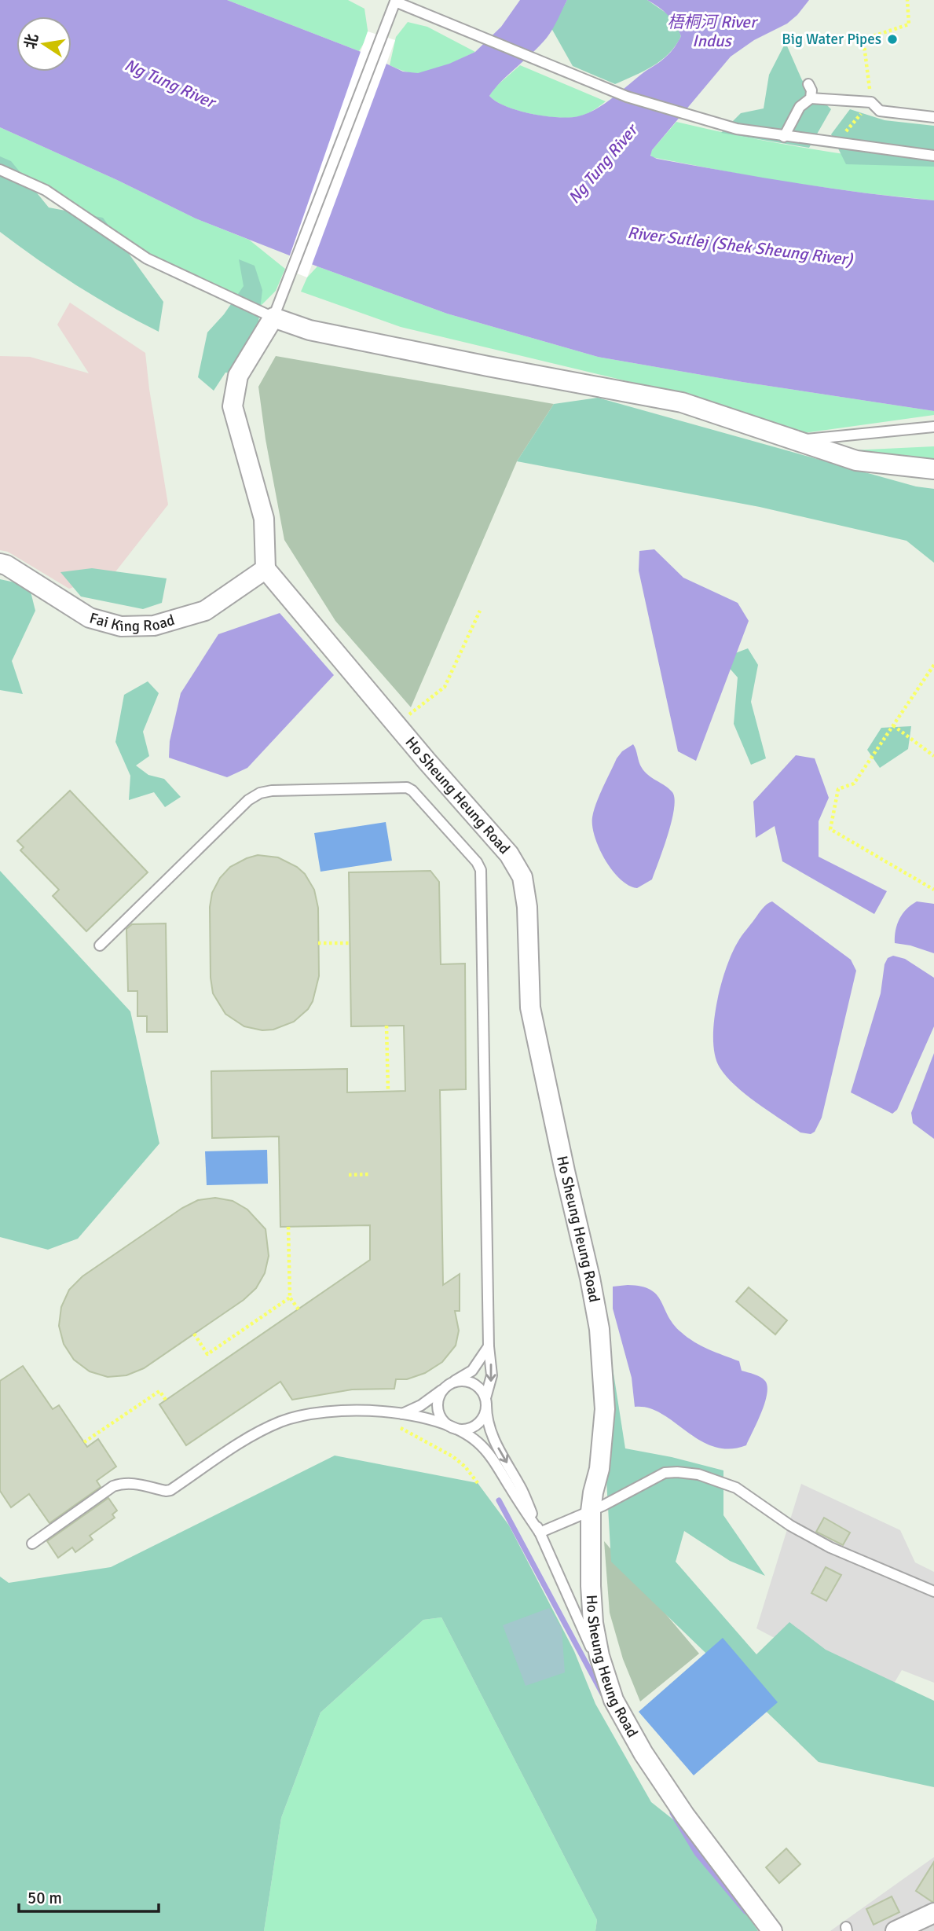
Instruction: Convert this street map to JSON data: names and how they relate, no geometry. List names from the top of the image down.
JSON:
{
  "streets": {
    "street": ["Fai King Road", "Ho Sheung Heung Road"]
  },
  "crossings": [
    ["Fai King Road", "Ho Sheung Heung Road"]
  ],
  "water": ["梧桐河 River Indus", "Ng Tung River", "River Sutlej (Shek Sheung River)"],
  "places": ["Big Water Pipes"],
  "scale_bar": "50 m",
  "north": "left"
}
